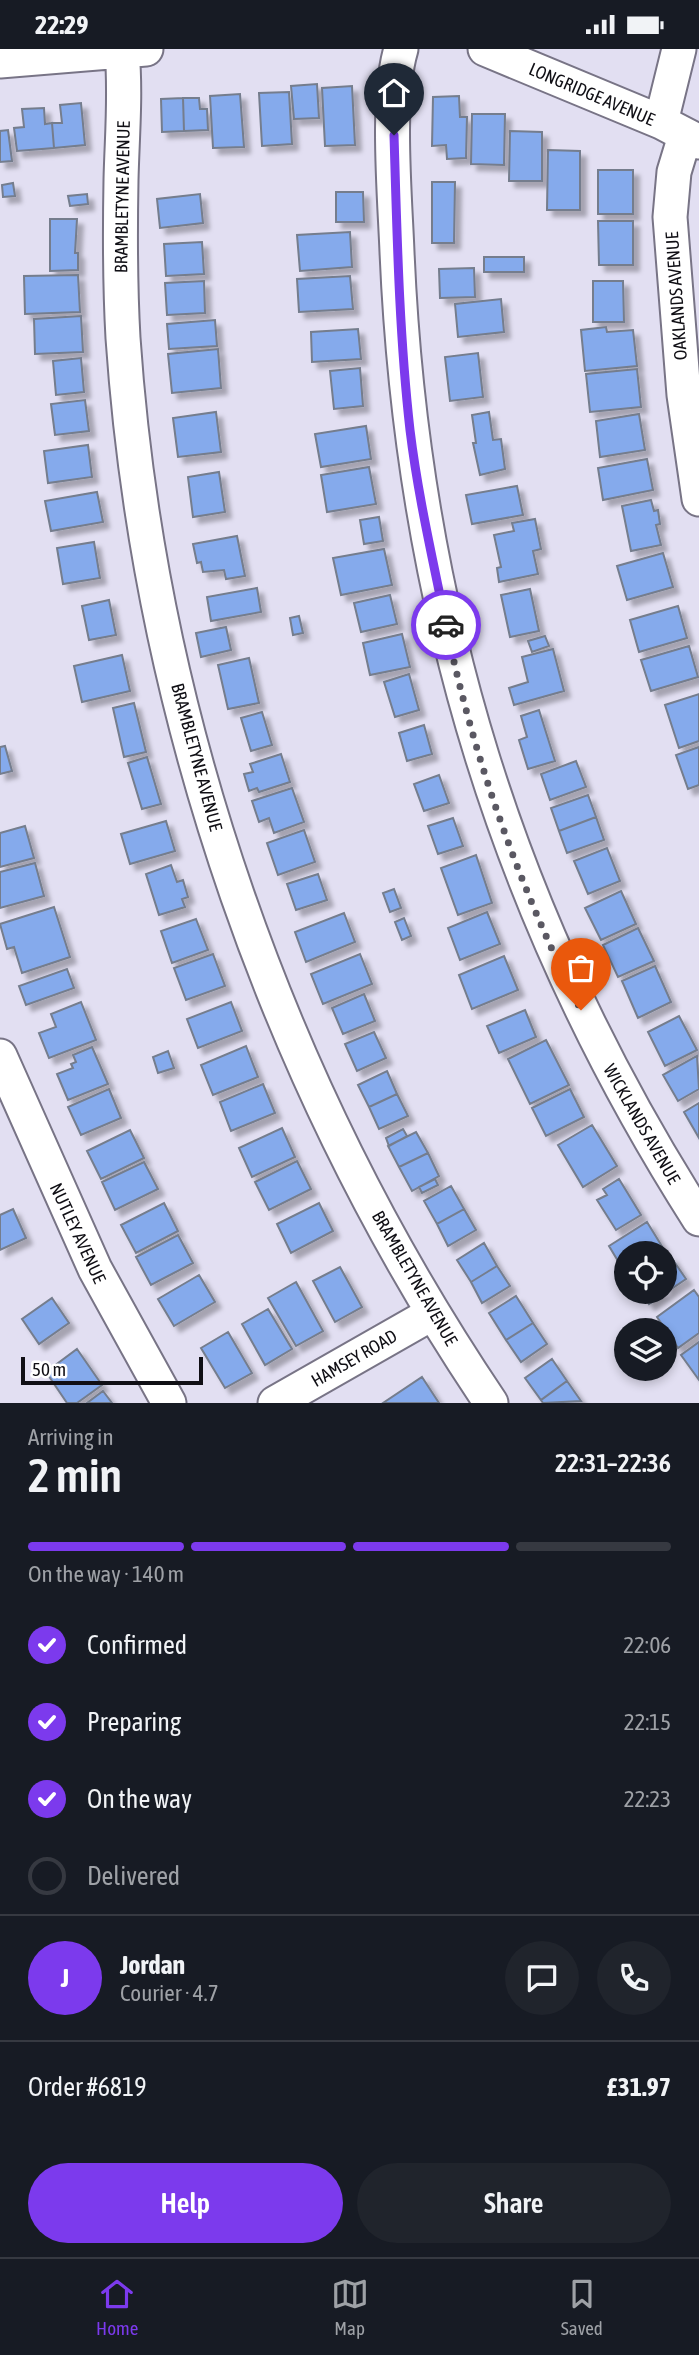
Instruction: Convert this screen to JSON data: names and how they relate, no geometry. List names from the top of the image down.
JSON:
{
  "streets": {
    "street": [
      "LONGRIDGE AVENUE",
      "BRAMBLETYNE AVENUE",
      "OAKLANDS AVENUE",
      "WICKLANDS AVENUE",
      "NUTLEY AVENUE",
      "HAMSEY ROAD"
    ]
  },
  "crossings": [
    ["LONGRIDGE AVENUE", "OAKLANDS AVENUE"],
    ["BRAMBLETYNE AVENUE", "HAMSEY ROAD"]
  ],
  "scale_bar": "50 m",
  "page": {
    "status": "22:29",
    "scale": "50 m",
    "heading": ["2 min", "Arriving in", "22:31–22:36"],
    "panel": [
      "Jordan",
      "Courier · 4.7",
      "Order #6819",
      "£31.97"
    ],
    "bar": "On the way · 140 m",
    "list": [
      ["Confirmed", "22:06"],
      ["Preparing", "22:15"],
      ["On the way", "22:23"],
      "Delivered"
    ],
    "round": "J",
    "buttons": ["Help", "Share"],
    "tabs": ["Home", "Map", "Saved"]
  }
}
